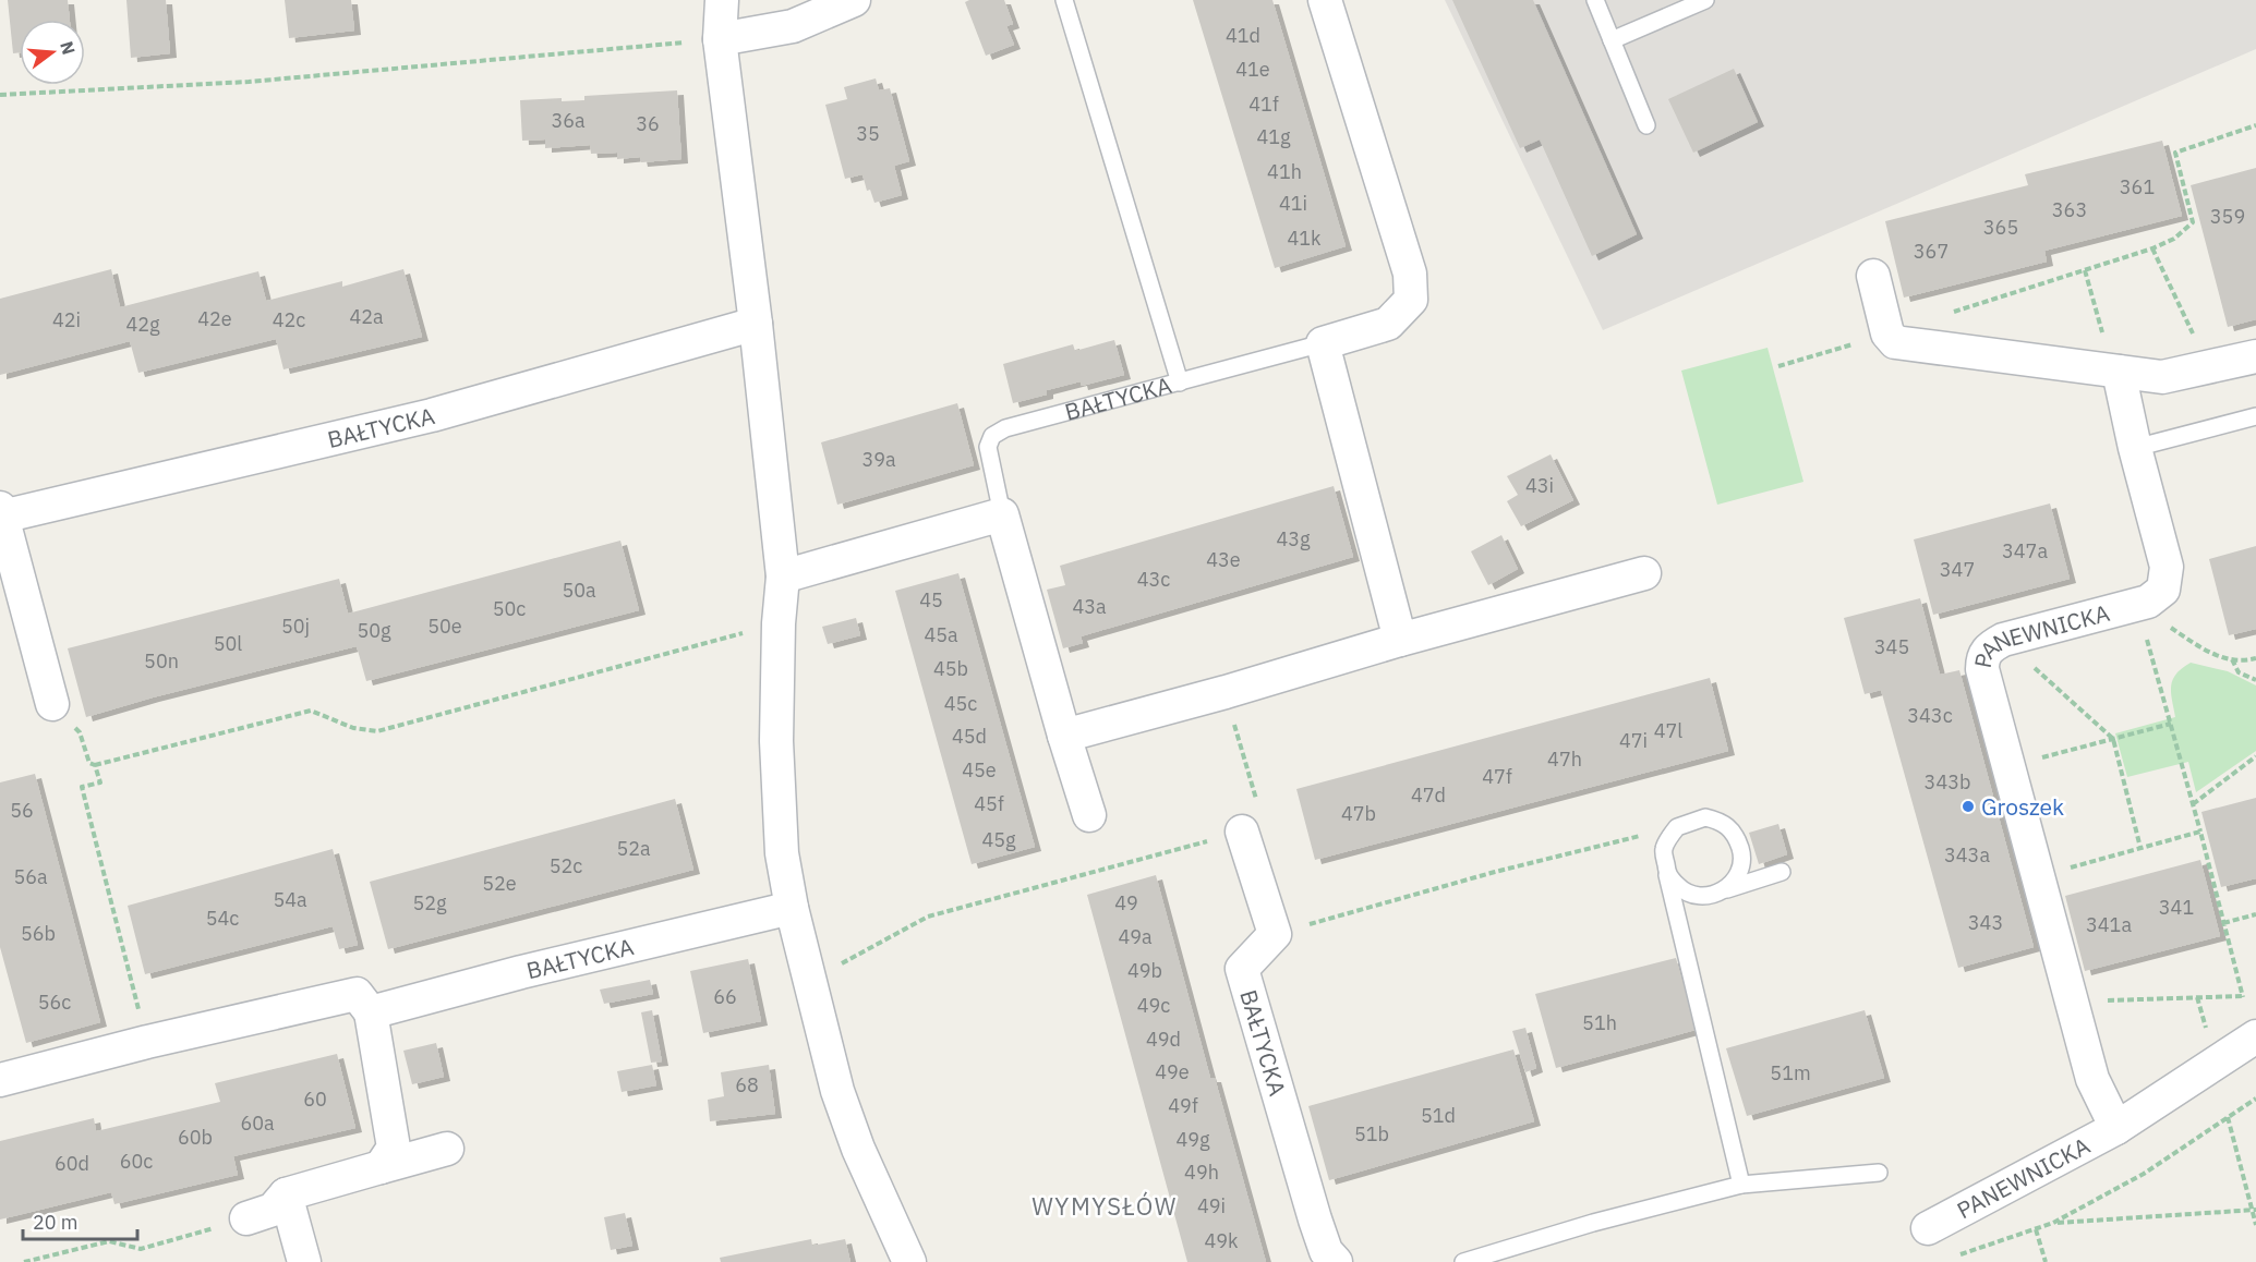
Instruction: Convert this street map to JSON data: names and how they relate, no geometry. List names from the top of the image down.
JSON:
{
  "streets": {
    "street": ["BAŁTYCKA", "PANEWNICKA"]
  },
  "districts": ["WYMYSŁÓW"],
  "places": ["Groszek"],
  "house_numbers": [
    "41d",
    "41e",
    "41f",
    "36a",
    "36",
    "35",
    "41g",
    "41h",
    "361",
    "41i",
    "363",
    "359",
    "365",
    "41k",
    "367",
    "42a",
    "42e",
    "42i",
    "42c",
    "42g",
    "39a",
    "43i",
    "43g",
    "347a",
    "43e",
    "347",
    "43c",
    "50a",
    "45",
    "43a",
    "50c",
    "50j",
    "50e",
    "50g",
    "45a",
    "50l",
    "345",
    "50n",
    "45b",
    "45c",
    "343c",
    "47l",
    "45d",
    "47i",
    "47h",
    "45e",
    "47f",
    "343b",
    "47d",
    "45f",
    "56",
    "47b",
    "45g",
    "52a",
    "343a",
    "52c",
    "56a",
    "52e",
    "54a",
    "52g",
    "49",
    "341",
    "54c",
    "343",
    "341a",
    "56b",
    "49a",
    "49b",
    "66",
    "56c",
    "49c",
    "51h",
    "49d",
    "49e",
    "51m",
    "68",
    "60",
    "49f",
    "51d",
    "60a",
    "51b",
    "60b",
    "49g",
    "60c",
    "60d",
    "49h",
    "49i",
    "49k"
  ],
  "scale_bar": "20 m",
  "north": "right"
}
